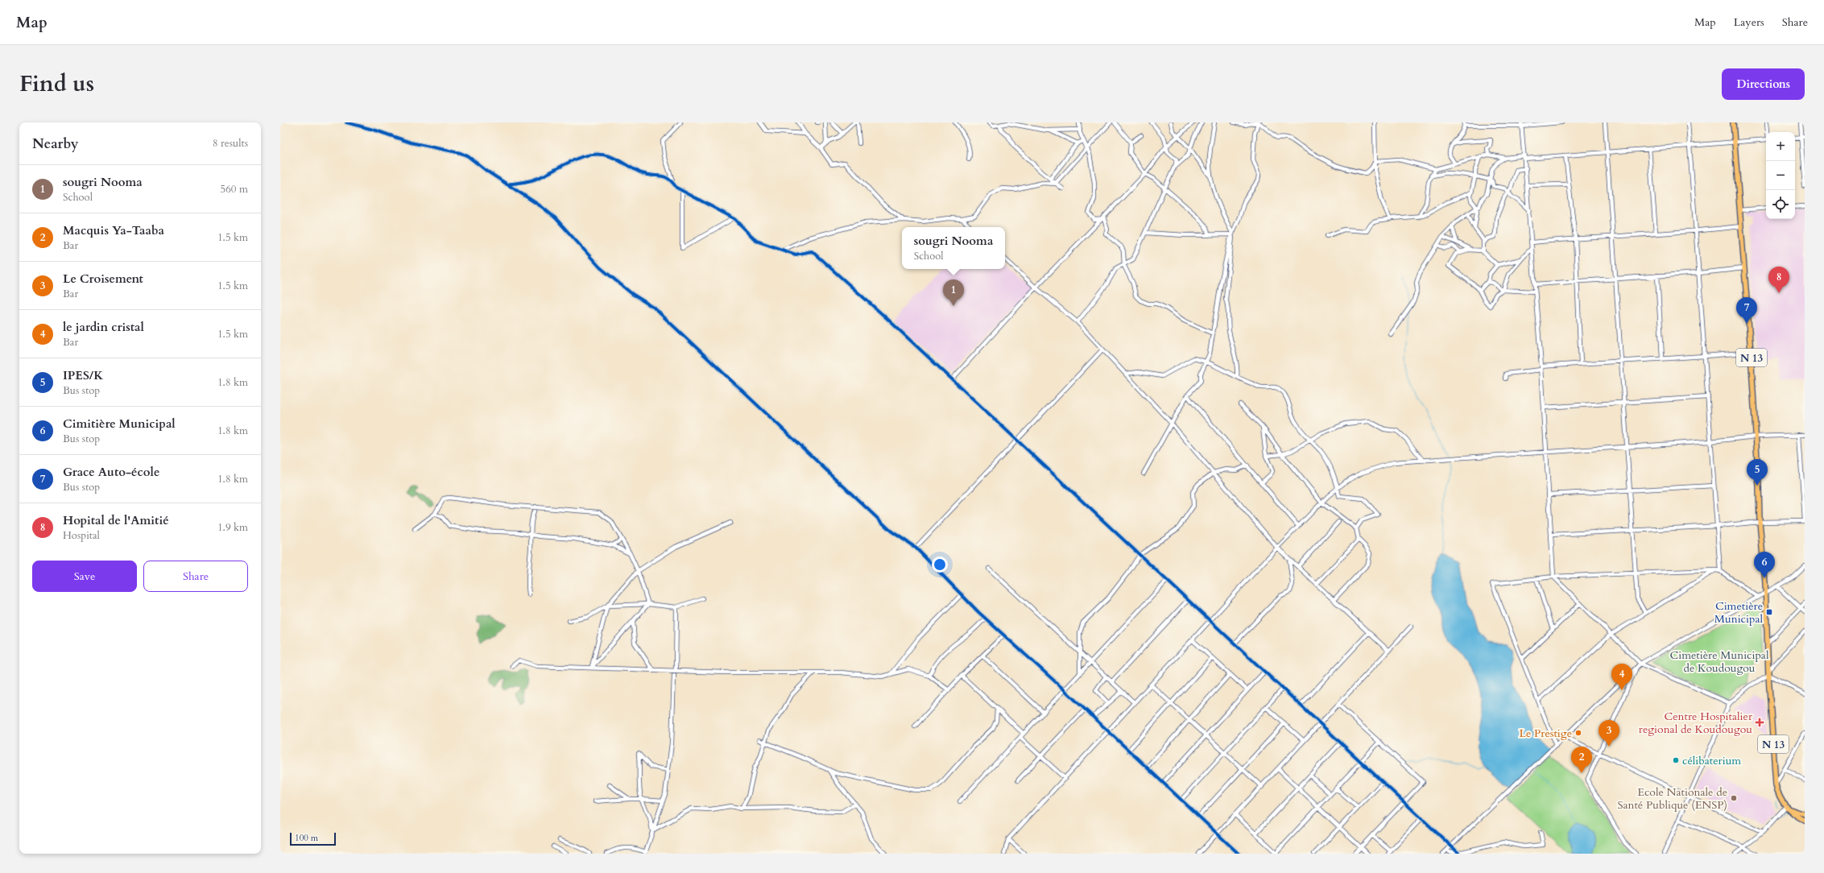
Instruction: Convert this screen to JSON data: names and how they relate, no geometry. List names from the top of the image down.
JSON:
{
  "streets": {
    "main road": ["N 13"]
  },
  "parks": ["Cimetière Municipal de Koudougou"],
  "places": {
    "transit": ["Cimetière Municipal"],
    "health": ["Centre Hospitalier regional de Koudougou"],
    "other": ["Le Prestige", "célibaterium", "Ecole Nationale de Santé Publique (ENSP)"]
  },
  "scale_bar": "100 m",
  "page": {
    "header": "Map",
    "nav": ["Map", "Layers", "Share"],
    "title": "Find us",
    "buttons": [
      "Directions",
      ["Save", "Share"]
    ],
    "heading": ["Nearby", "8 results"],
    "map_buttons": ["+", "−"],
    "list": [
      {
        "mark": "1",
        "name": "sougri Nooma",
        "note": "School",
        "value": "560 m"
      },
      {
        "mark": "2",
        "name": "Macquis Ya-Taaba",
        "note": "Bar",
        "value": "1.5 km"
      },
      {
        "mark": "3",
        "name": "Le Croisement",
        "note": "Bar",
        "value": "1.5 km"
      },
      {
        "mark": "4",
        "name": "le jardin cristal",
        "note": "Bar",
        "value": "1.5 km"
      },
      {
        "mark": "5",
        "name": "IPES/K",
        "note": "Bus stop",
        "value": "1.8 km"
      },
      {
        "mark": "6",
        "name": "Cimitière Municipal",
        "note": "Bus stop",
        "value": "1.8 km"
      },
      {
        "mark": "7",
        "name": "Grace Auto-école",
        "note": "Bus stop",
        "value": "1.8 km"
      },
      {
        "mark": "8",
        "name": "Hopital de l'Amitié",
        "note": "Hospital",
        "value": "1.9 km"
      }
    ],
    "popup": ["sougri Nooma", "School"],
    "pins": [
      "8",
      "1",
      "7",
      "5",
      "6",
      "4",
      "3",
      "2"
    ],
    "scale": "100 m"
  }
}
